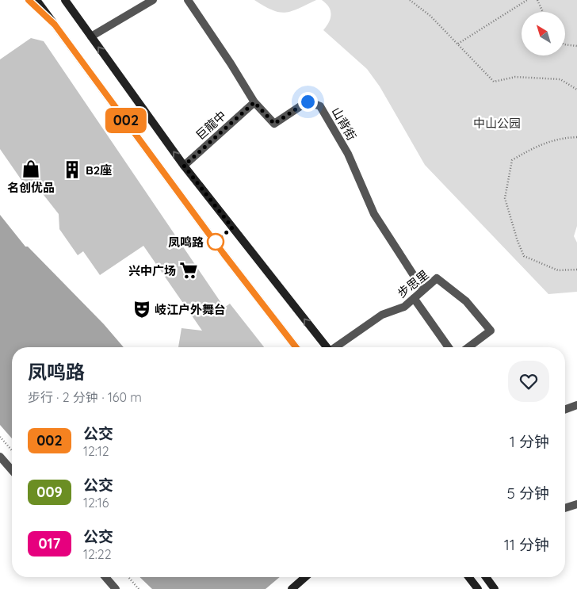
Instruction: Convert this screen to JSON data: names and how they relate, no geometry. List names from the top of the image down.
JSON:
{
  "streets": {
    "street": ["山背街", "巨龍中", "步思里"]
  },
  "crossings": [
    ["山背街", "巨龍中"],
    ["山背街", "步思里"]
  ],
  "parks": ["中山公园"],
  "places": {
    "shop": ["名创优品"],
    "building": ["B2座"],
    "other": ["凤鸣路"],
    "supermarket": ["兴中广场"],
    "theatre": ["岐江户外舞台"]
  },
  "lines": ["bus line 002"],
  "north": "top left",
  "page": {
    "on_map": "002",
    "heading": ["凤鸣路", "步行 · 2 分钟 · 160 m"],
    "list": [
      {
        "mark": "002",
        "name": "公交",
        "note": "12:12",
        "value": "1 分钟"
      },
      {
        "mark": "009",
        "name": "公交",
        "note": "12:16",
        "value": "5 分钟"
      },
      {
        "mark": "017",
        "name": "公交",
        "note": "12:22",
        "value": "11 分钟"
      }
    ]
  }
}
